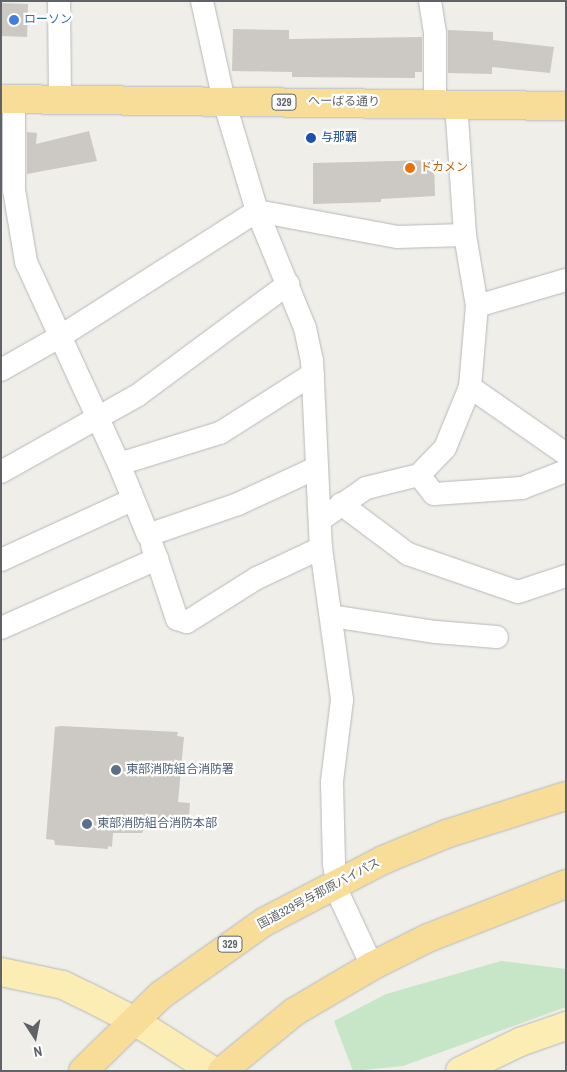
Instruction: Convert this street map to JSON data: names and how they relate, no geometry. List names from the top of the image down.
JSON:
{
  "streets": {
    "highway": ["329", "へーばる通り", "国道329号与那原バイパス"]
  },
  "places": [
    "ローソン",
    "与那覇",
    "ドカメン",
    "東部消防組合消防署",
    "東部消防組合消防本部"
  ],
  "north": "bottom"
}
